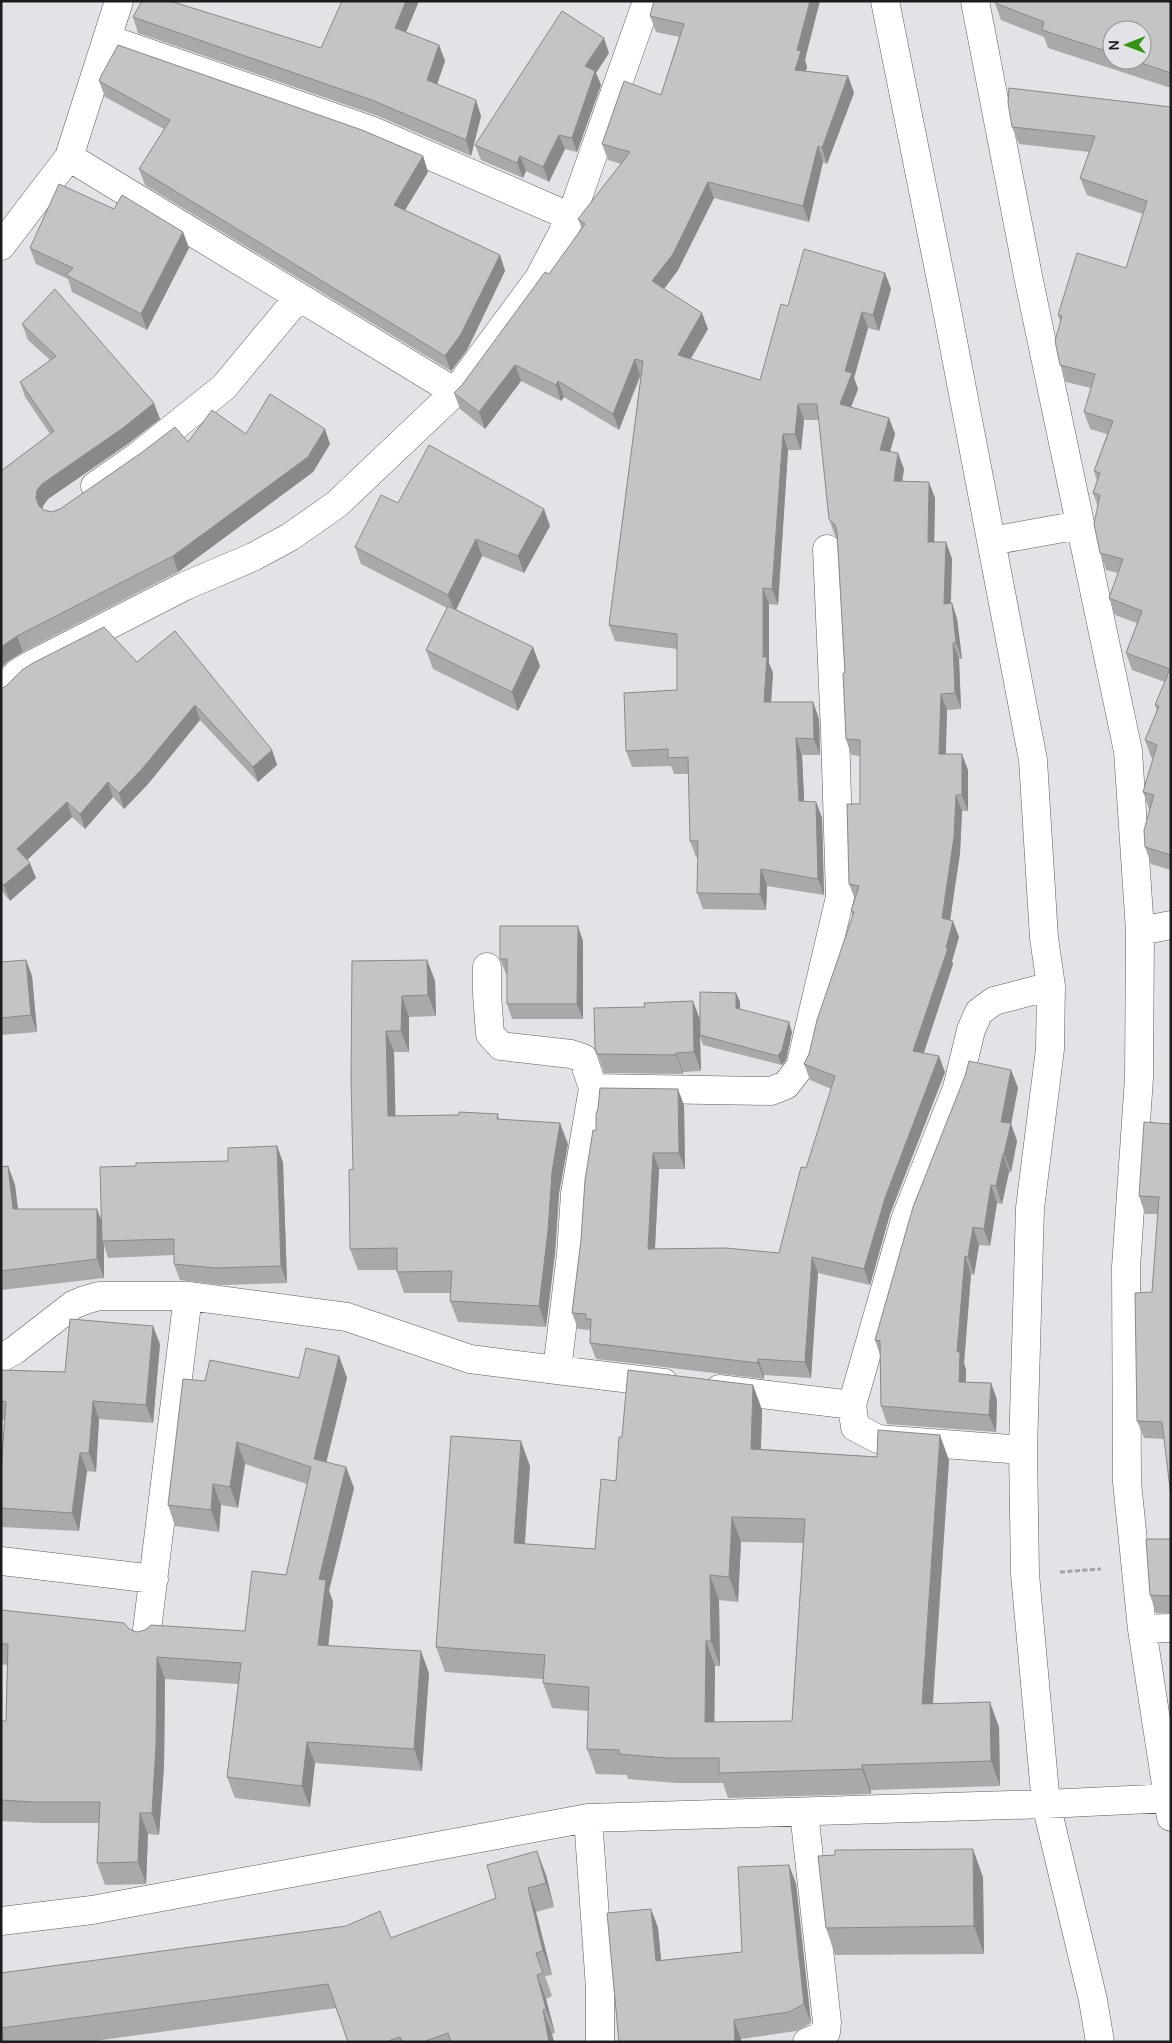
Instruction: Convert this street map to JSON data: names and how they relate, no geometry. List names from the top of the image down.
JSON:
{
  "north": "left"
}
